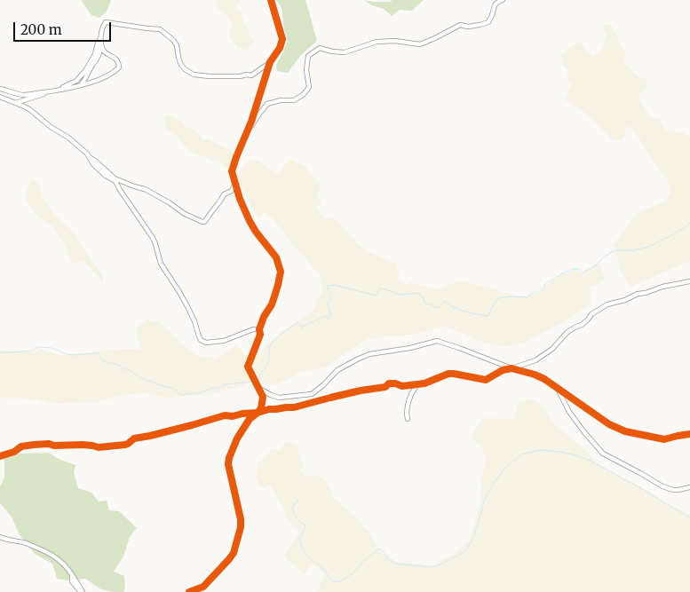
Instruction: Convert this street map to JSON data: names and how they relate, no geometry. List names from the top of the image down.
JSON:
{
  "scale_bar": "200 m"
}
